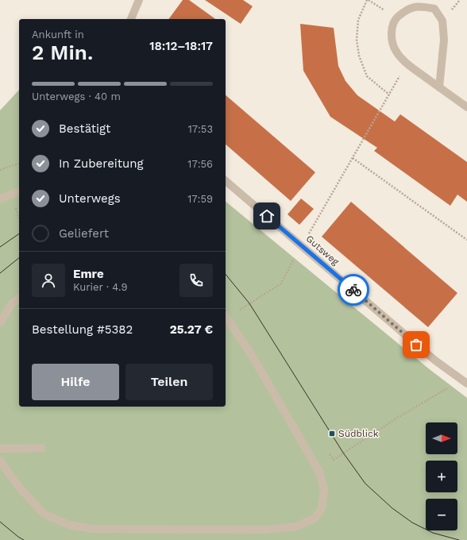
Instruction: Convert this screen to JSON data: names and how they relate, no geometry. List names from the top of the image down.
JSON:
{
  "streets": {
    "street": ["Gutsweg"]
  },
  "places": {
    "transit": ["Südblick"]
  },
  "north": "right",
  "page": {
    "heading": ["2 Min.", "Ankunft in", "18:12–18:17"],
    "panel": [
      "Emre",
      "Kurier · 4.9",
      "Bestellung #5382",
      "25.27 €"
    ],
    "bar": "Unterwegs · 40 m",
    "list": [
      ["Bestätigt", "17:53"],
      ["In Zubereitung", "17:56"],
      ["Unterwegs", "17:59"],
      "Geliefert"
    ],
    "buttons": ["Hilfe", "Teilen"],
    "map_buttons": ["+", "−"]
  }
}
